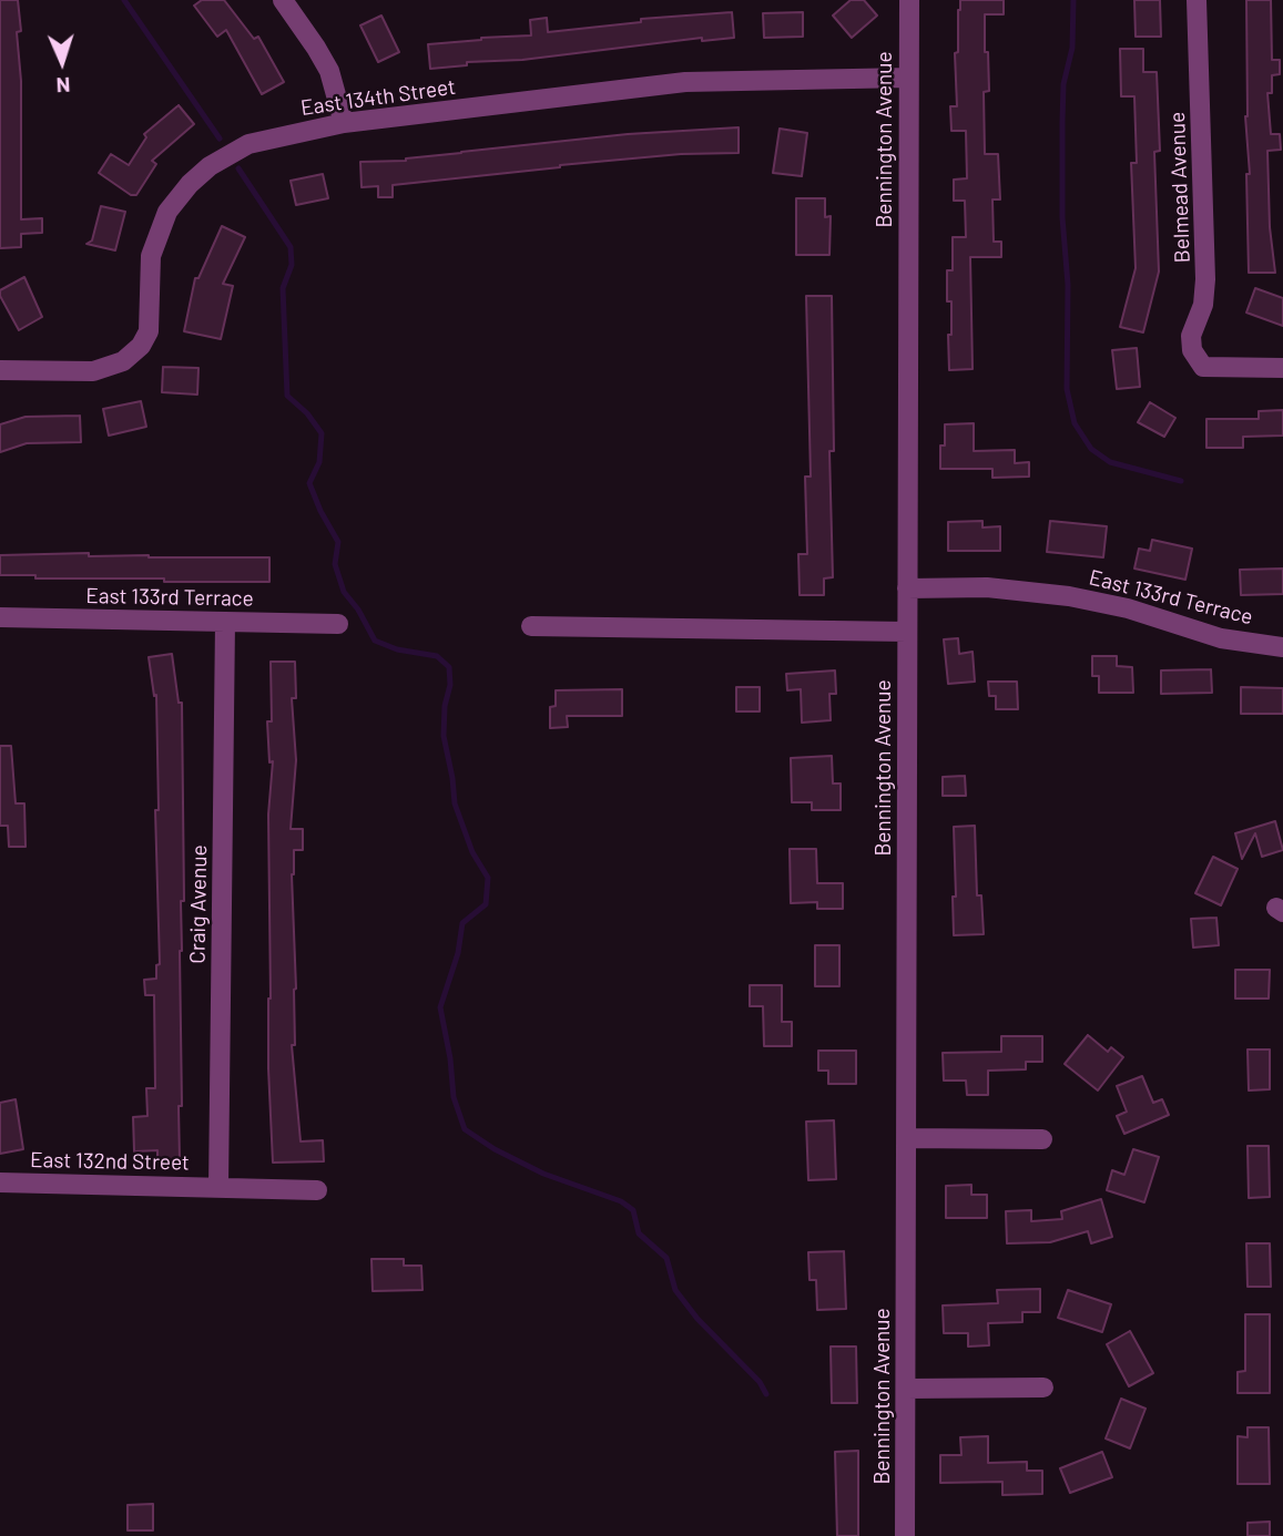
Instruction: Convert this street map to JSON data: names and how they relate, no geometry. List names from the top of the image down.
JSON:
{
  "streets": {
    "street": [
      "East 134th Street",
      "Bennington Avenue",
      "Belmead Avenue",
      "East 133rd Terrace",
      "Craig Avenue",
      "East 132nd Street"
    ]
  },
  "crossings": [
    ["East 134th Street", "Bennington Avenue"],
    ["Bennington Avenue", "East 133rd Terrace"],
    ["East 133rd Terrace", "Craig Avenue"],
    ["Craig Avenue", "East 132nd Street"]
  ],
  "north": "bottom"
}
